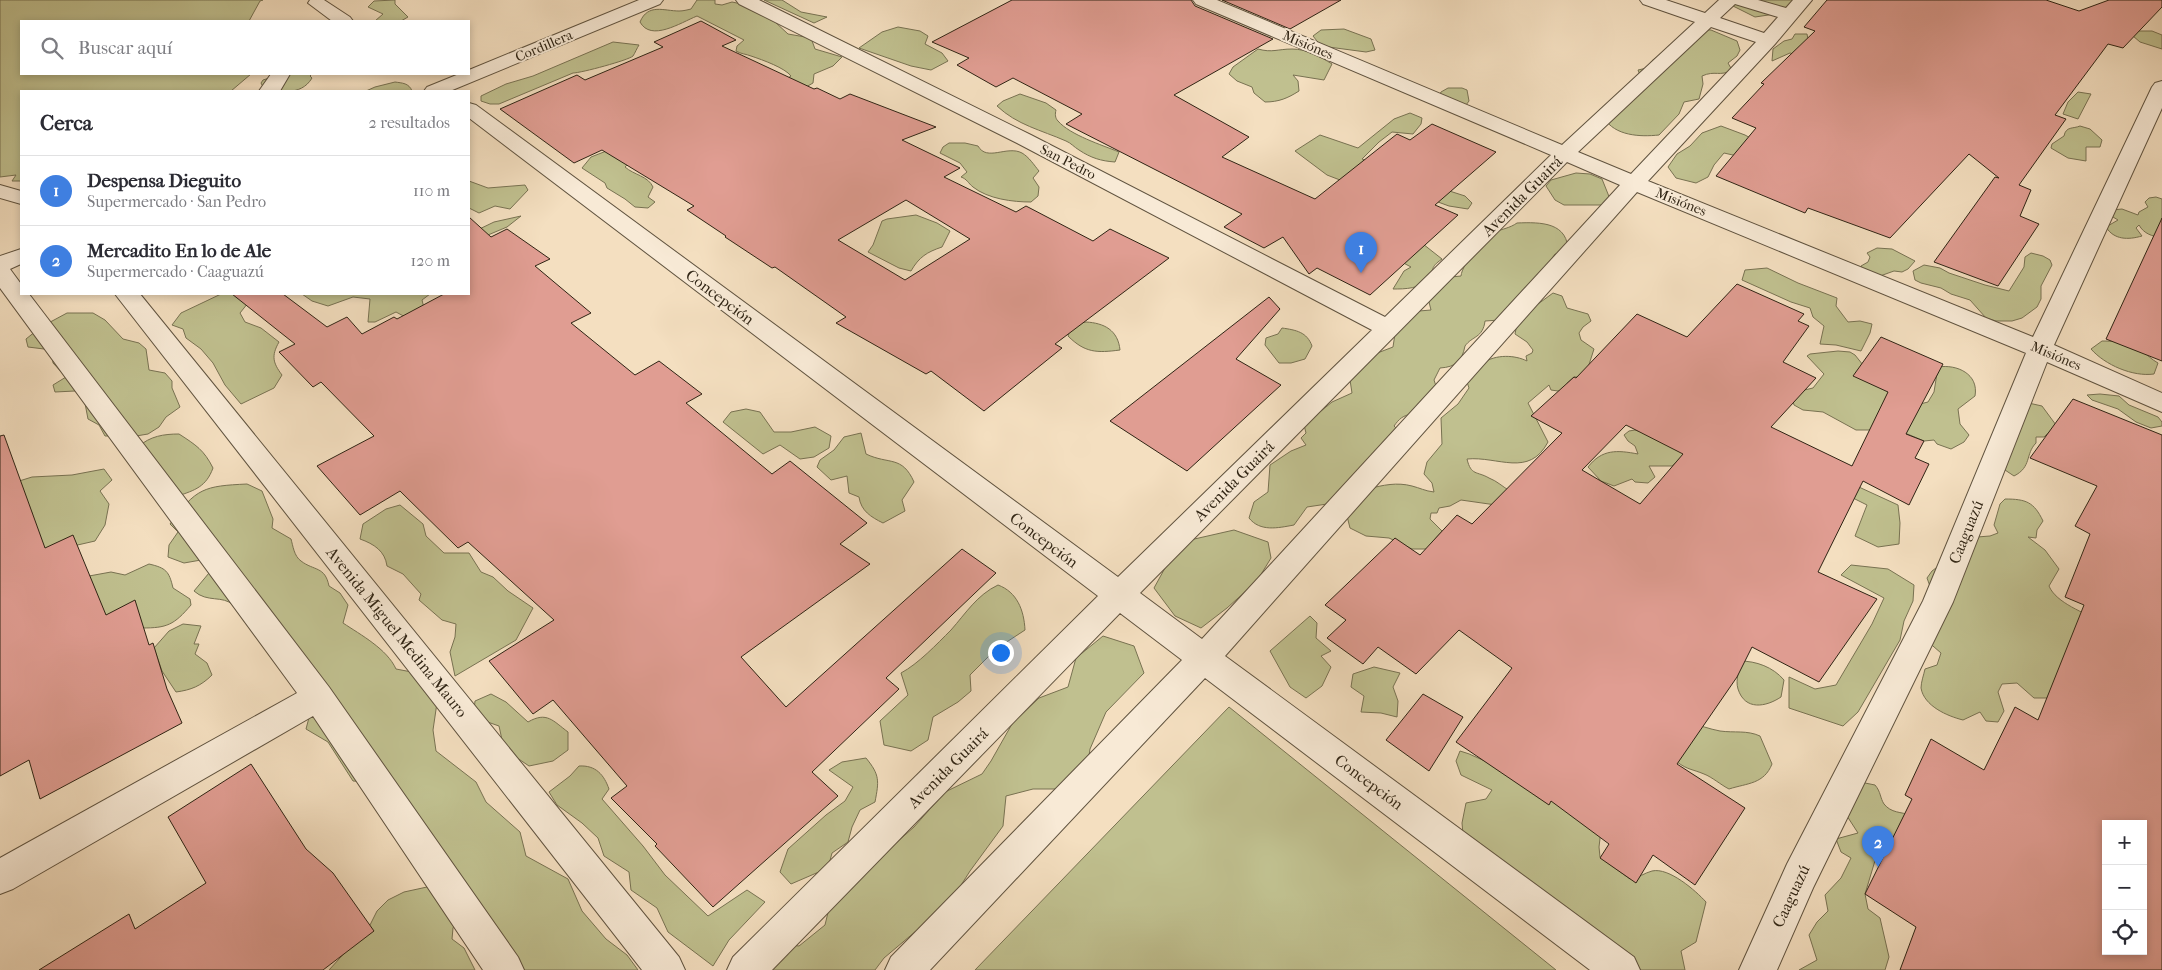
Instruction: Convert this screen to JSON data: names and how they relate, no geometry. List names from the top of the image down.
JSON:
{
  "streets": {
    "street": [
      "Misiónes",
      "Cordillera",
      "San Pedro",
      "Avenida Guairá",
      "Concepción",
      "Caaguazú",
      "Avenida Miguel Medina Mauro"
    ]
  },
  "crossings": [
    ["Misiónes", "Avenida Guairá"],
    ["Misiónes", "Caaguazú"],
    ["San Pedro", "Avenida Guairá"],
    ["Avenida Guairá", "Concepción"]
  ],
  "page": {
    "search": "Buscar aquí",
    "heading": ["Cerca", "2 resultados"],
    "list": [
      {
        "mark": "1",
        "name": "Despensa Dieguito",
        "note": "Supermercado · San Pedro",
        "value": "110 m"
      },
      {
        "mark": "2",
        "name": "Mercadito En lo de Ale",
        "note": "Supermercado · Caaguazú",
        "value": "120 m"
      }
    ],
    "pins": ["1", "2"],
    "map_buttons": ["+", "−"]
  }
}
